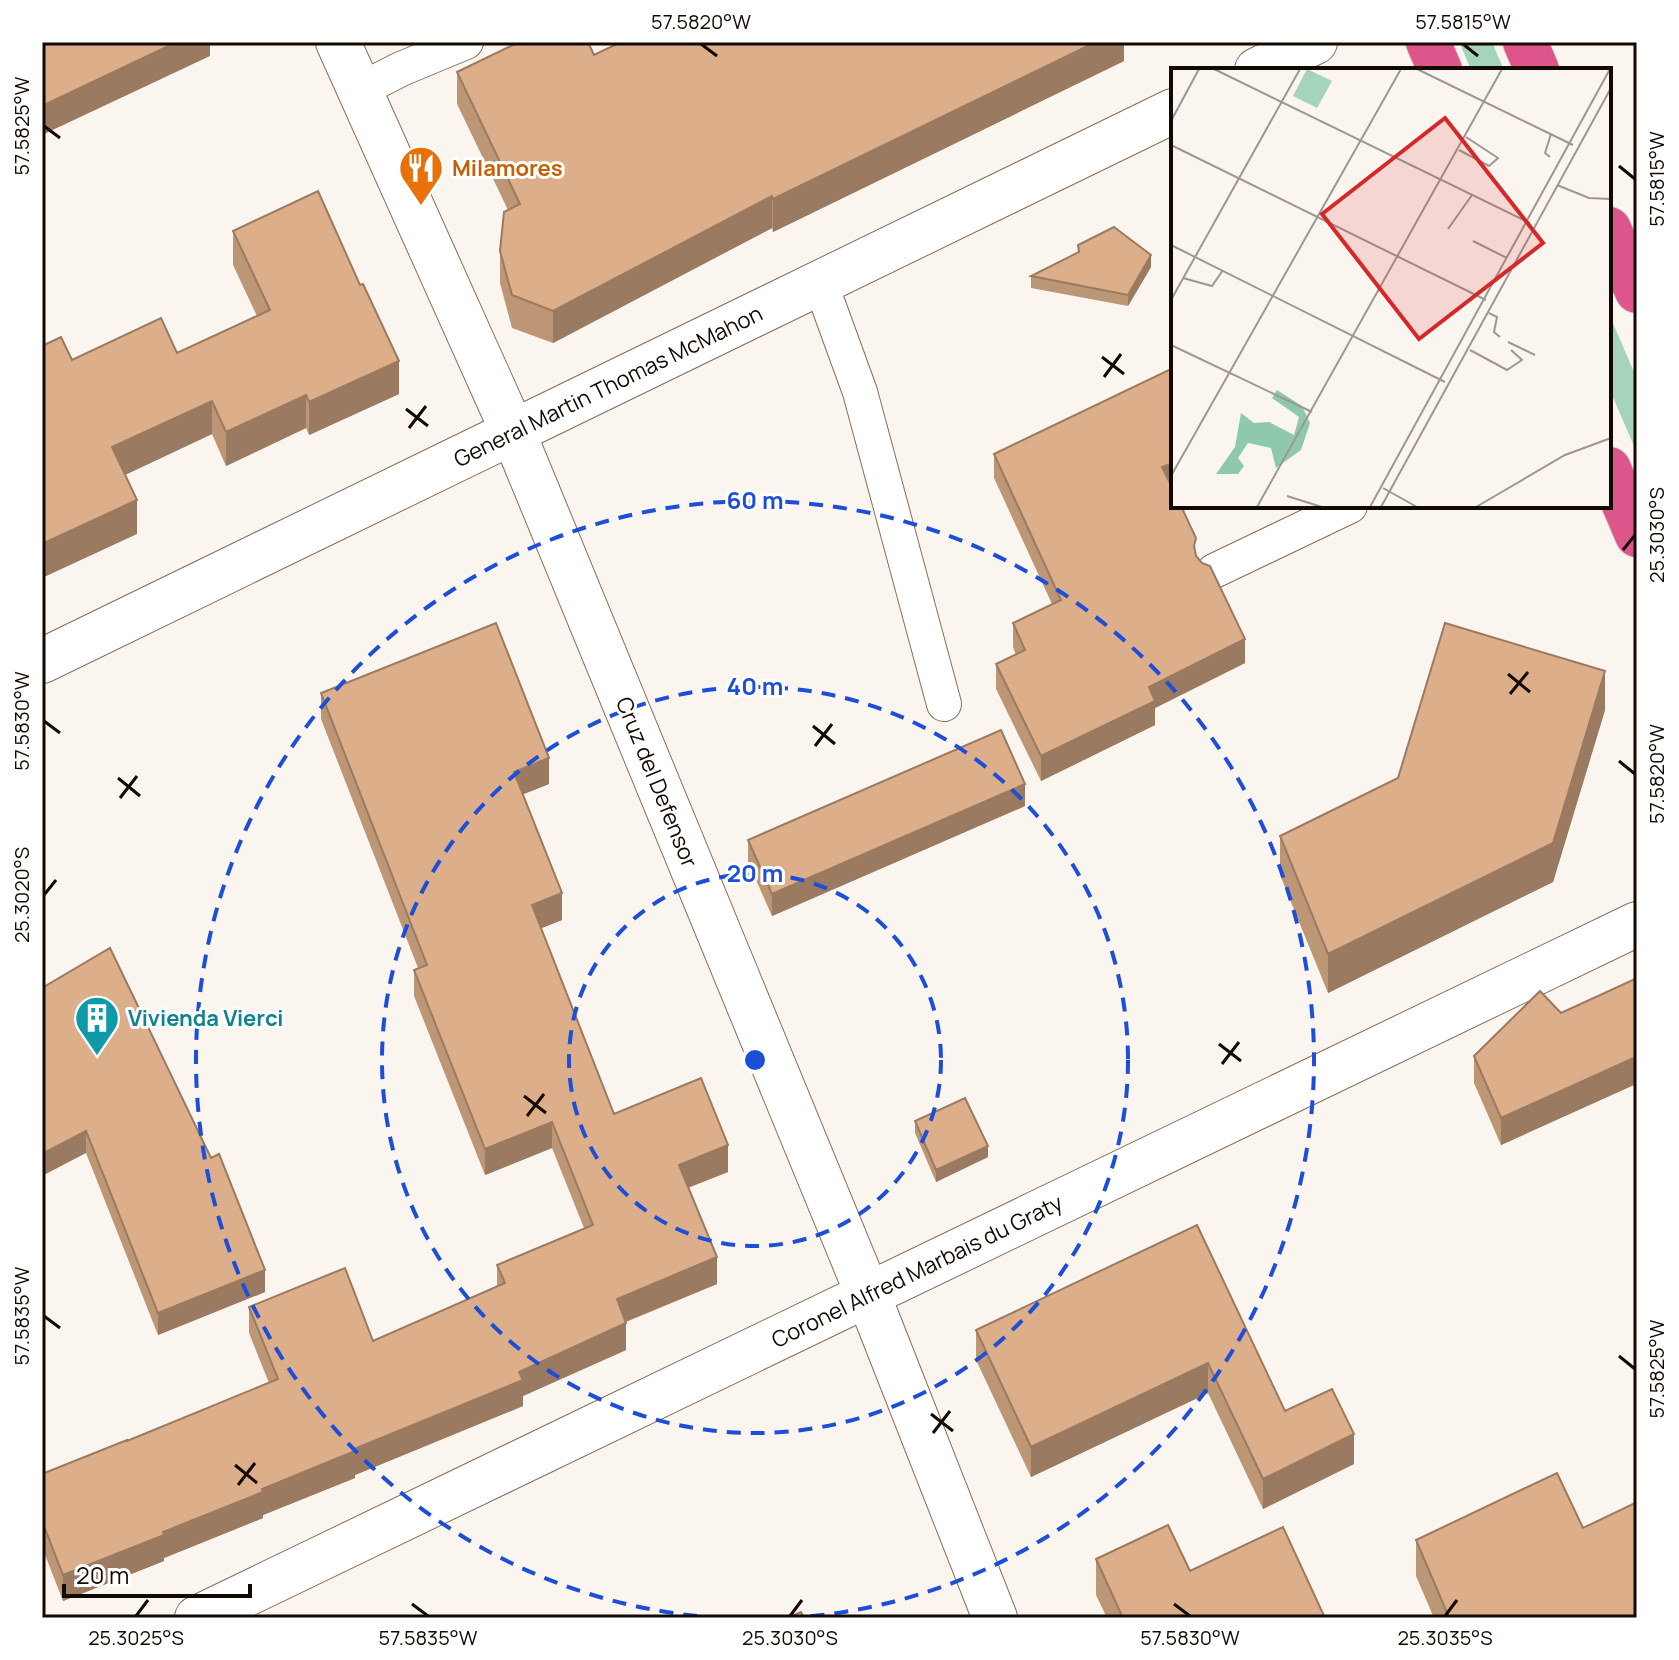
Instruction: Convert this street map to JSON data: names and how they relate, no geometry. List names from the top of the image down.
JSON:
{
  "streets": {
    "street": ["General Martin Thomas McMahon", "Cruz del Defensor", "Coronel Alfred Marbais du Graty"]
  },
  "crossings": [
    ["General Martin Thomas McMahon", "Cruz del Defensor"],
    ["Cruz del Defensor", "Coronel Alfred Marbais du Graty"]
  ],
  "places": {
    "restaurant": ["Milamores"],
    "building": ["Vivienda Vierci"]
  },
  "scale_bar": "20 m",
  "coordinates": [
    "57.5820°W",
    "57.5815°W",
    "57.5825°W",
    "25.3030°S",
    "57.5830°W",
    "25.3020°S",
    "57.5835°W",
    "25.3025°S",
    "25.3035°S"
  ],
  "rings": ["60 m", "40 m", "20 m"]
}
